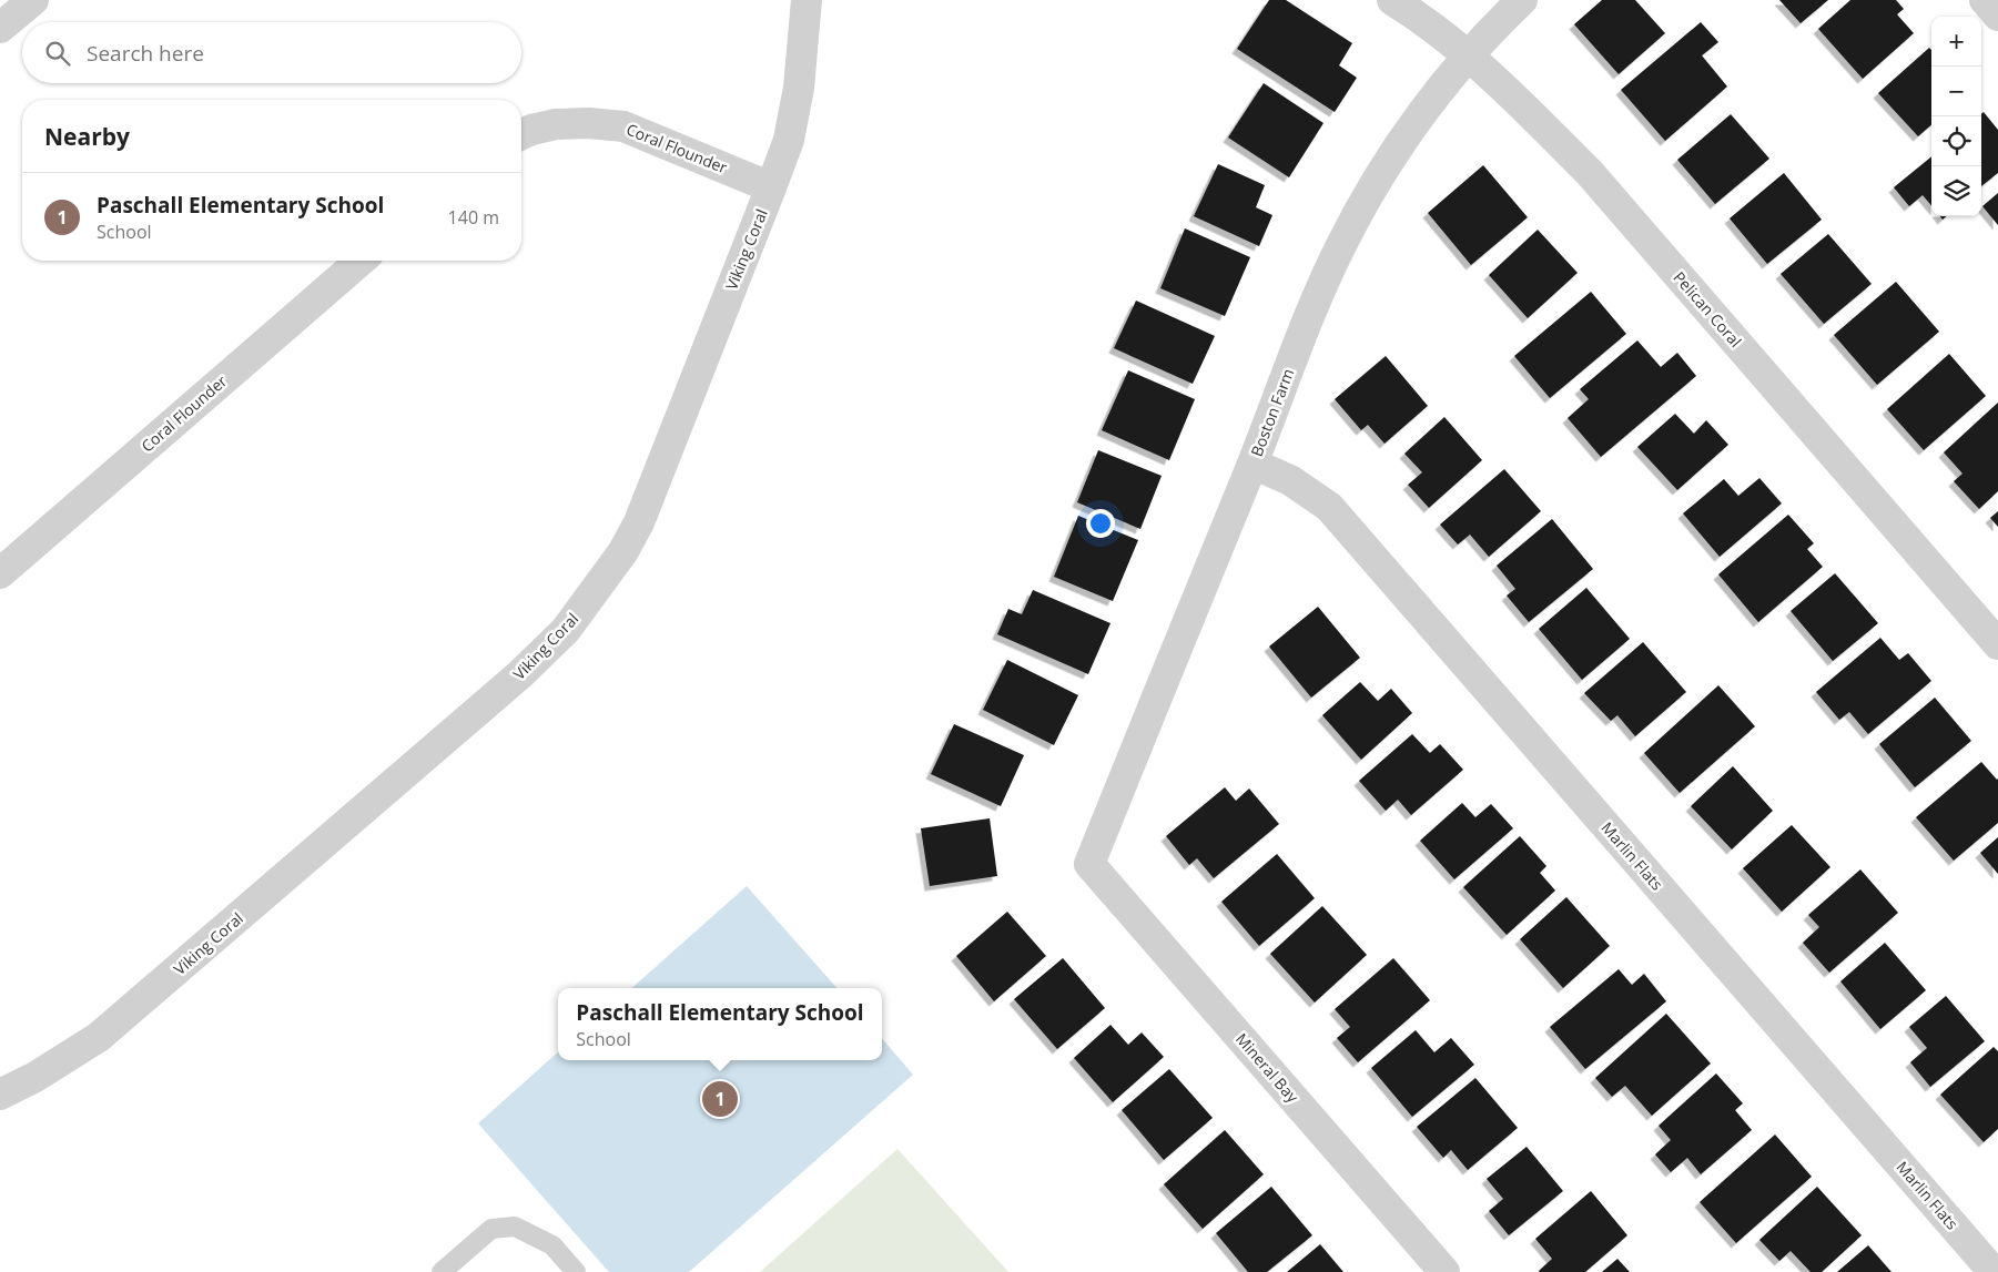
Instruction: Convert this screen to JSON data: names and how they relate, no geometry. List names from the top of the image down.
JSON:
{
  "streets": {
    "street": [
      "Coral Flounder",
      "Viking Coral",
      "Pelican Coral",
      "Boston Farm",
      "Marlin Flats",
      "Mineral Bay"
    ]
  },
  "crossings": [
    ["Coral Flounder", "Viking Coral"],
    ["Pelican Coral", "Boston Farm"],
    ["Boston Farm", "Marlin Flats"],
    ["Boston Farm", "Mineral Bay"]
  ],
  "page": {
    "map_buttons": ["+", "−"],
    "search": "Search here",
    "heading": "Nearby",
    "list": [
      {
        "mark": "1",
        "name": "Paschall Elementary School",
        "note": "School",
        "value": "140 m"
      }
    ],
    "popup": ["Paschall Elementary School", "School"],
    "pins": "1"
  }
}
